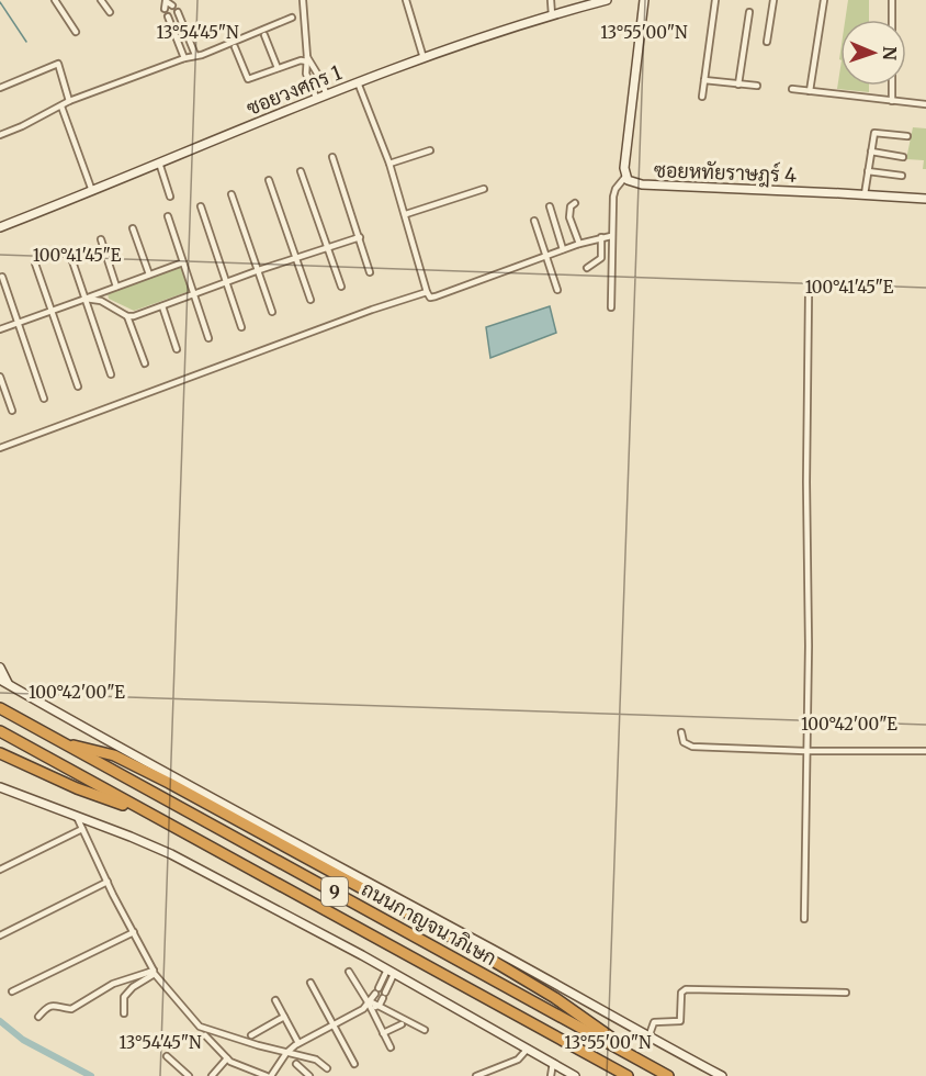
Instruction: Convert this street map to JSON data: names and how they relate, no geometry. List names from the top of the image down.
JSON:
{
  "streets": {
    "highway": ["9", "ถนนกาญจนาภิเษก"],
    "main road": ["ซอยวงศกร 1", "ซอยหทัยราษฎร์ 4"]
  },
  "north": "right",
  "coordinates": [
    "13°54'45\"N",
    "13°55'00\"N",
    "100°41'45\"E",
    "100°42'00\"E"
  ]
}
